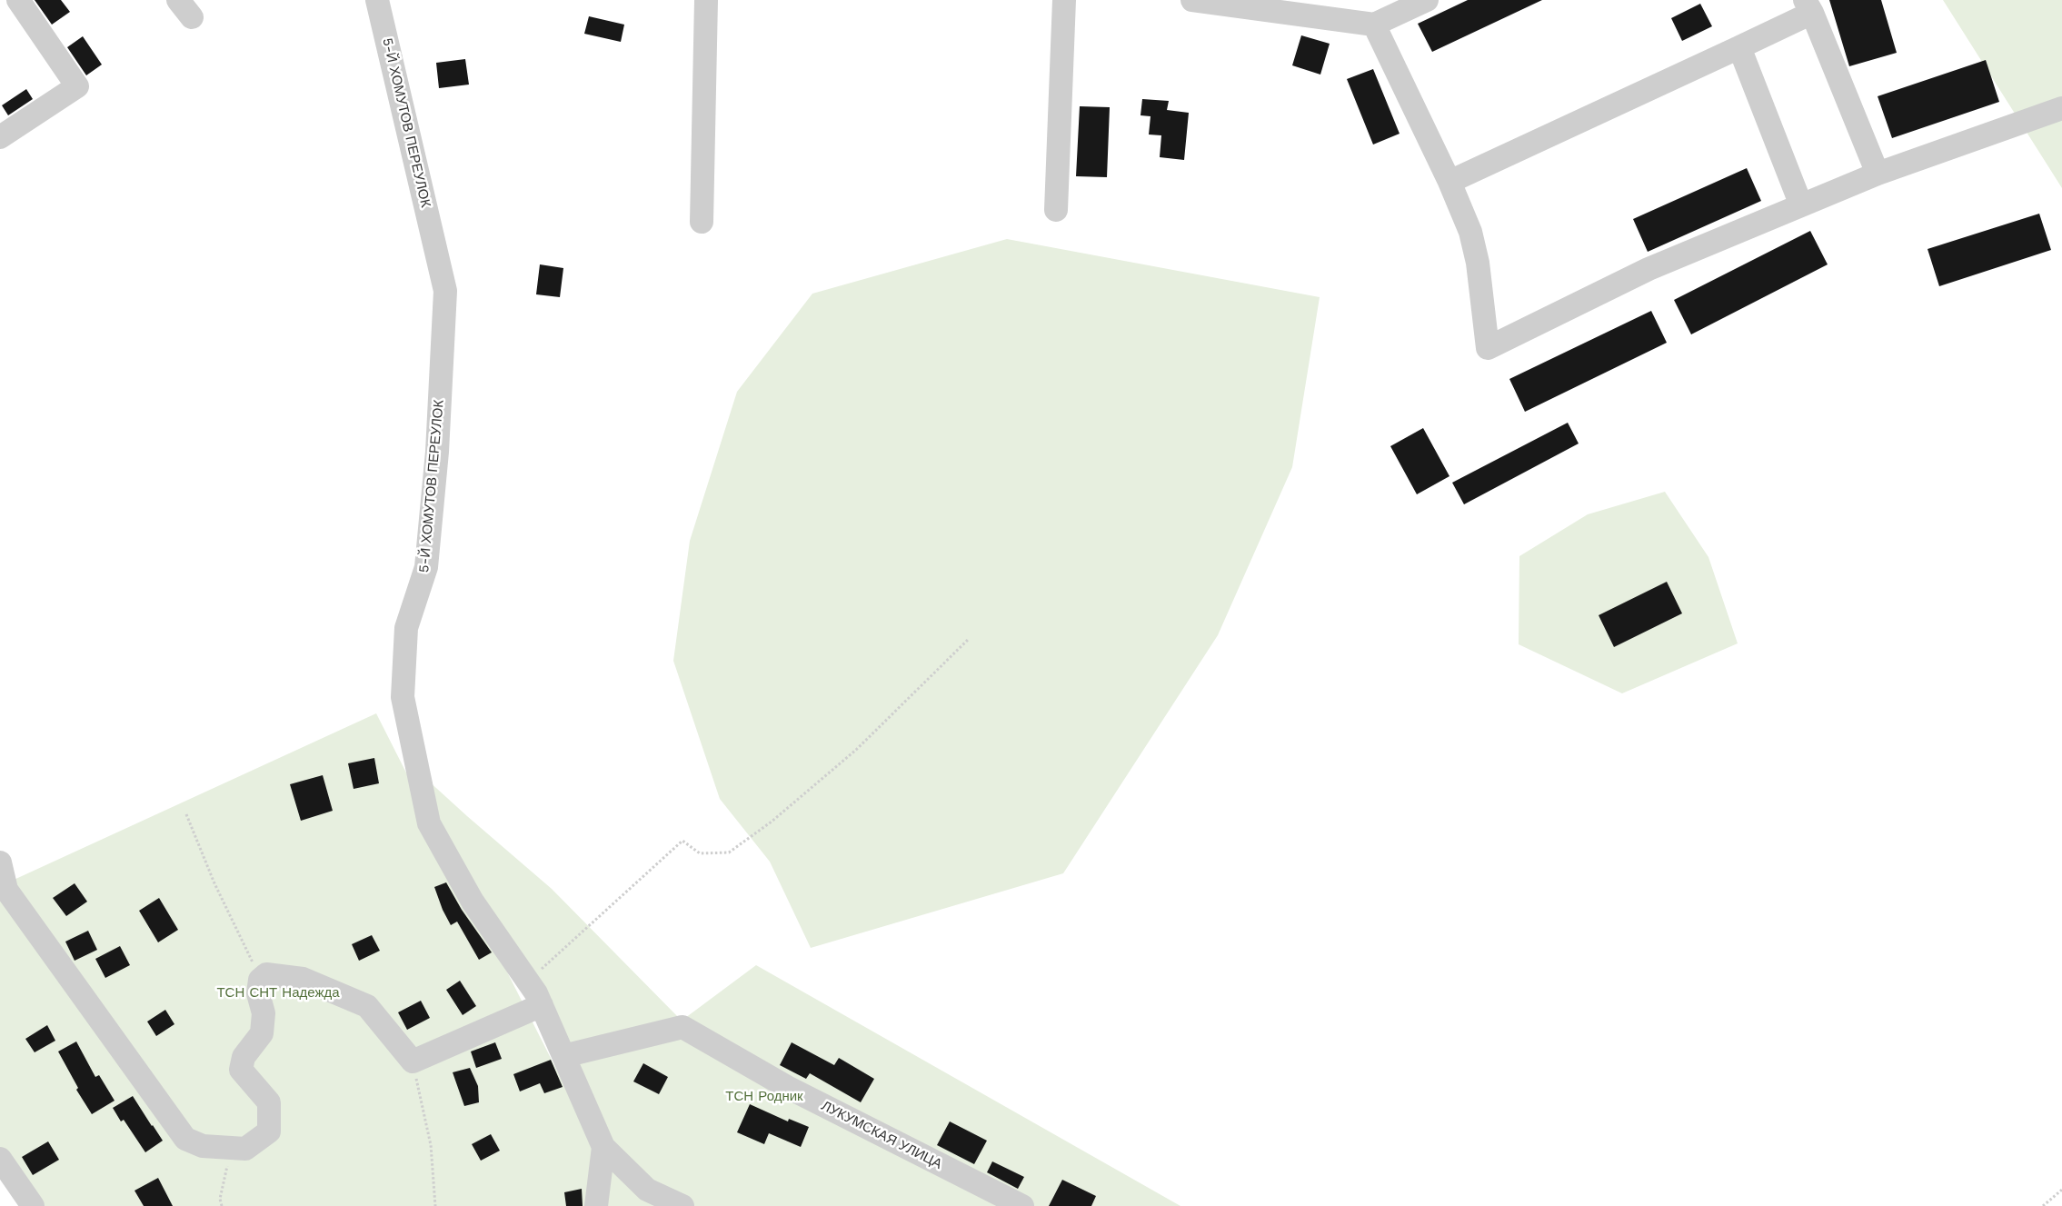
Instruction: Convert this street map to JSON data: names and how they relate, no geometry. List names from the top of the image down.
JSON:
{
  "streets": {
    "street": ["5-Й ХОМУТОВ ПЕРЕУЛОК", "ЛУКУМСКАЯ УЛИЦА"]
  },
  "crossings": [
    ["5-Й ХОМУТОВ ПЕРЕУЛОК", "ЛУКУМСКАЯ УЛИЦА"]
  ],
  "parks": ["ТСН СНТ Надежда", "ТСН Родник"]
}
